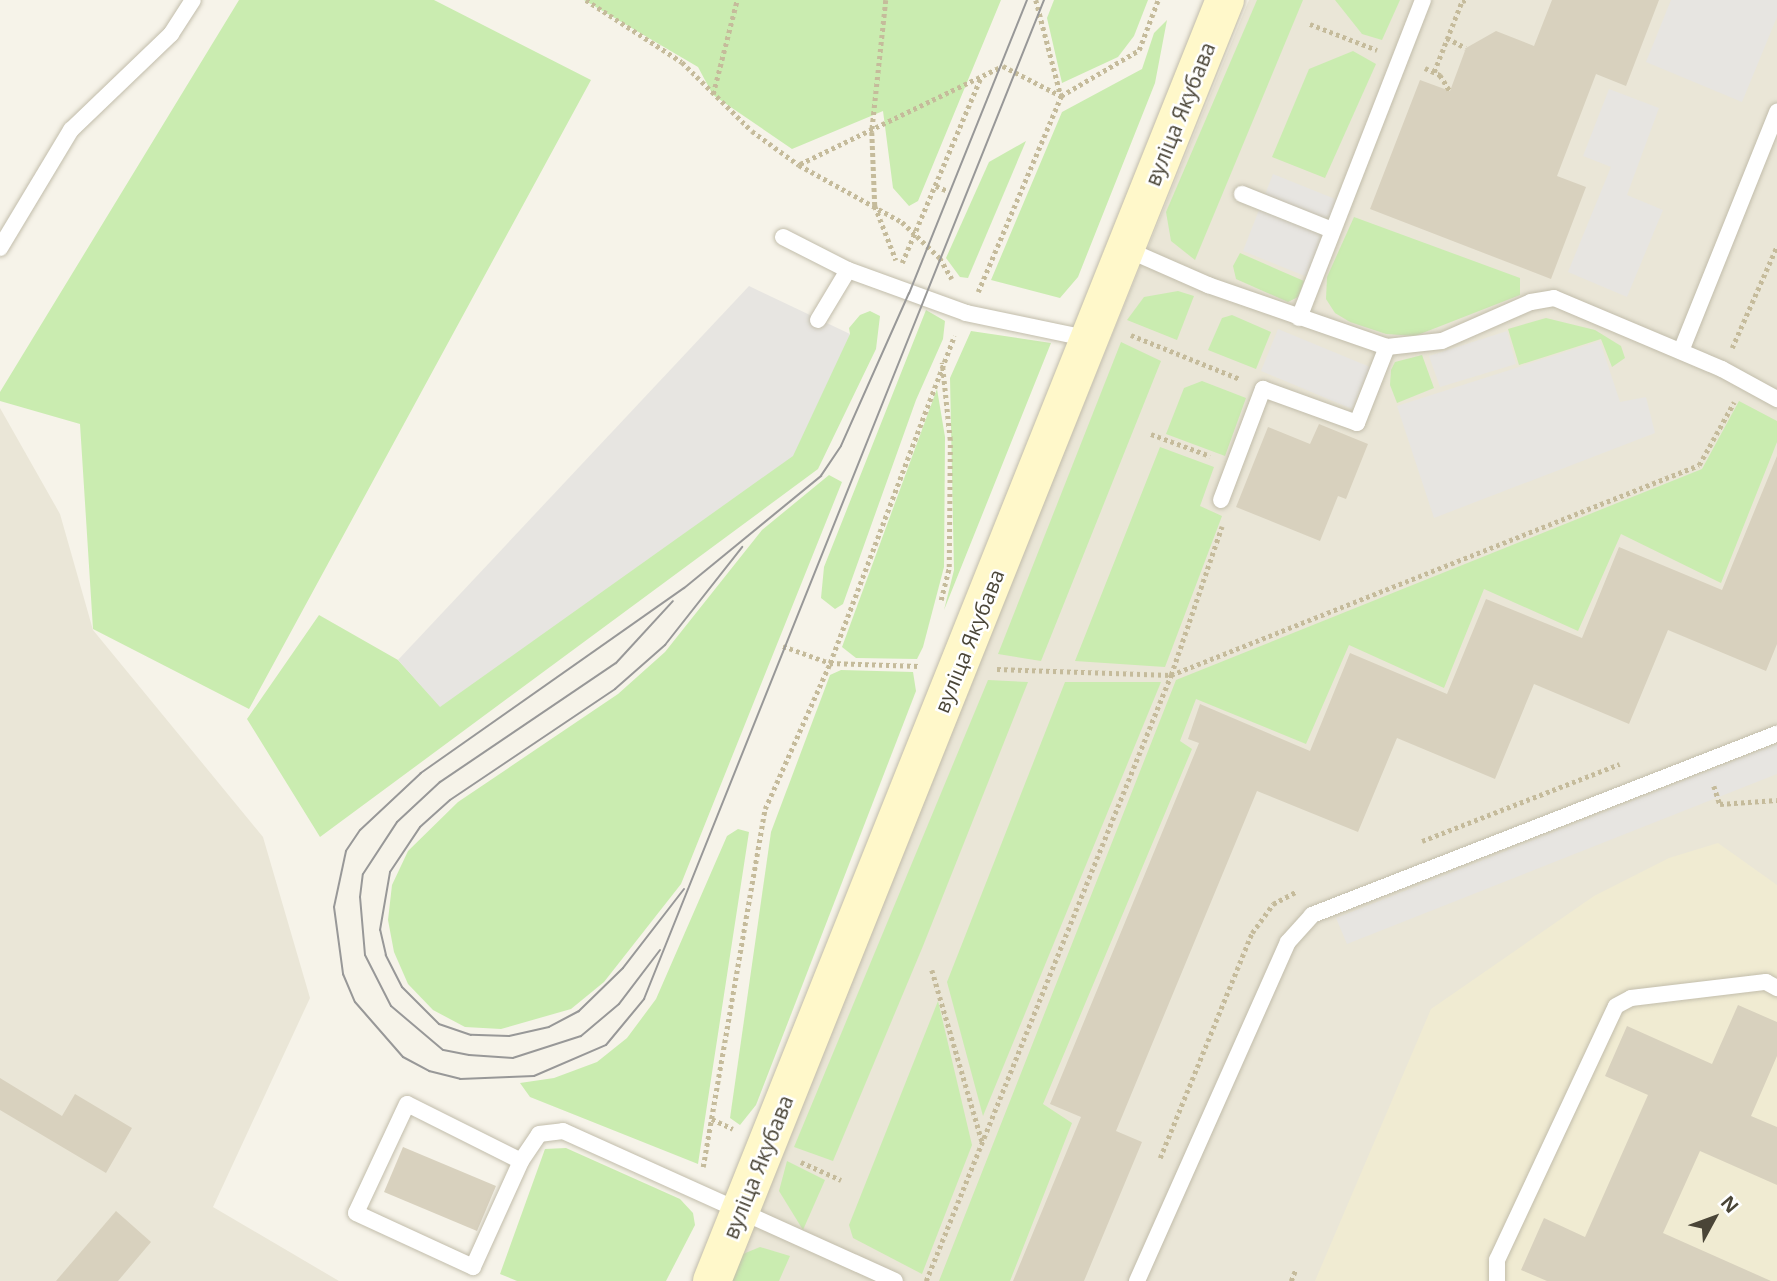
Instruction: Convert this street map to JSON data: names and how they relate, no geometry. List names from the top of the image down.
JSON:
{
  "streets": {
    "main road": ["вуліца Якубава"]
  },
  "north": "top right"
}
